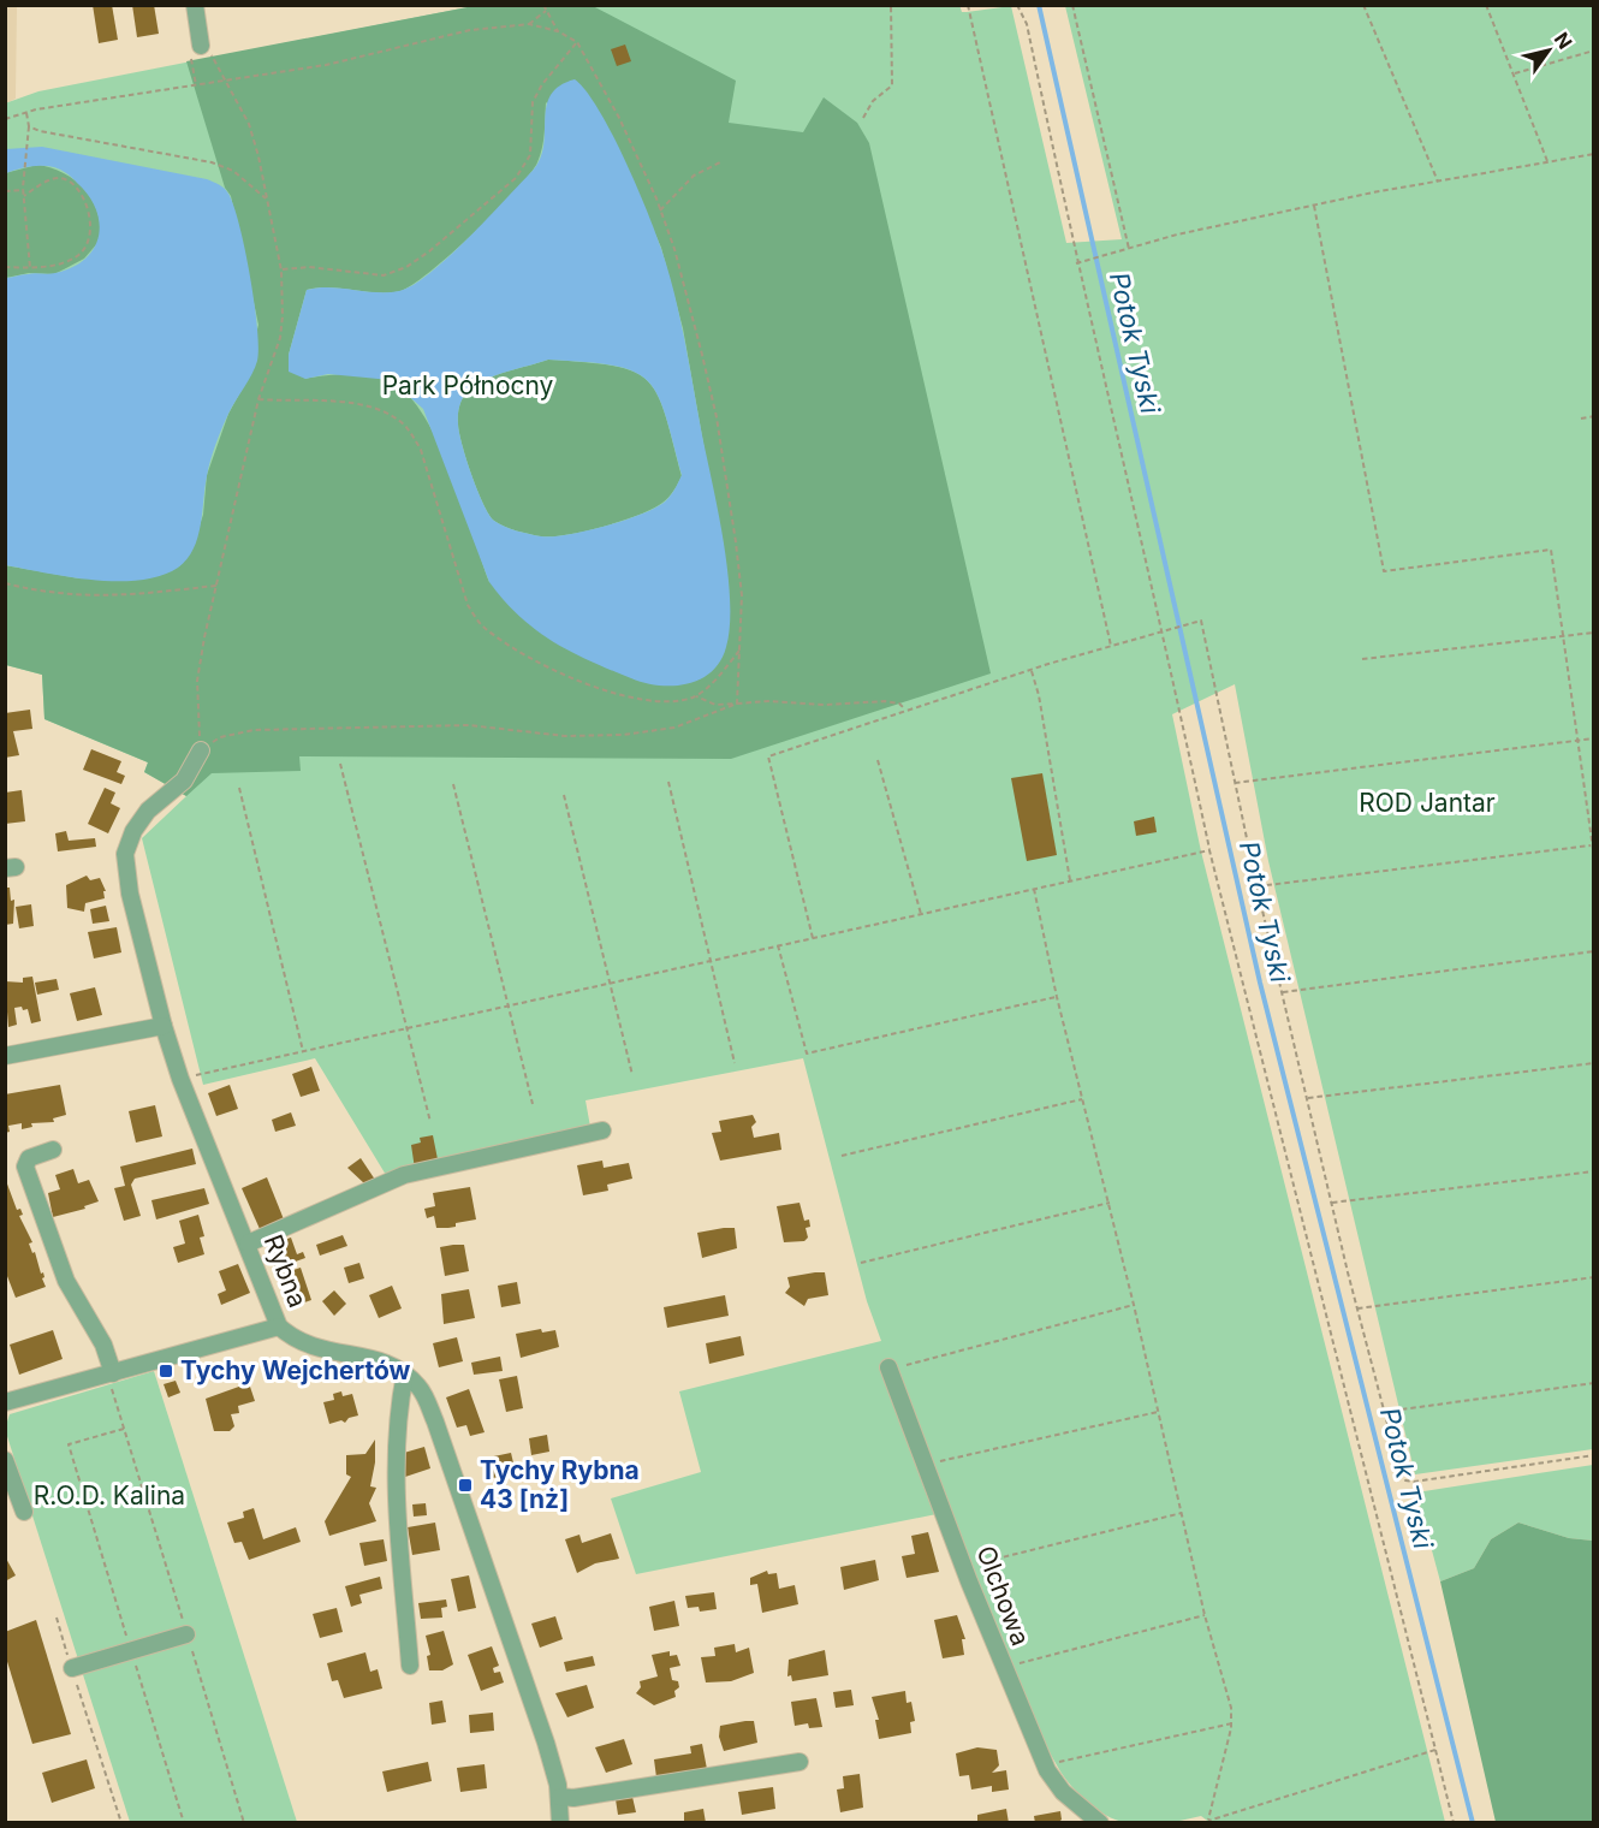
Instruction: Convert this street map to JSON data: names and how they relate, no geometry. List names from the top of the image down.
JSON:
{
  "streets": {
    "street": ["Rybna", "Olchowa"]
  },
  "water": ["Potok Tyski"],
  "parks": ["Park Północny", "ROD Jantar", "R.O.D. Kalina"],
  "places": {
    "transit": ["Tychy Wejchertów", "Tychy Rybna 43 [nż]"]
  },
  "north": "top right"
}
